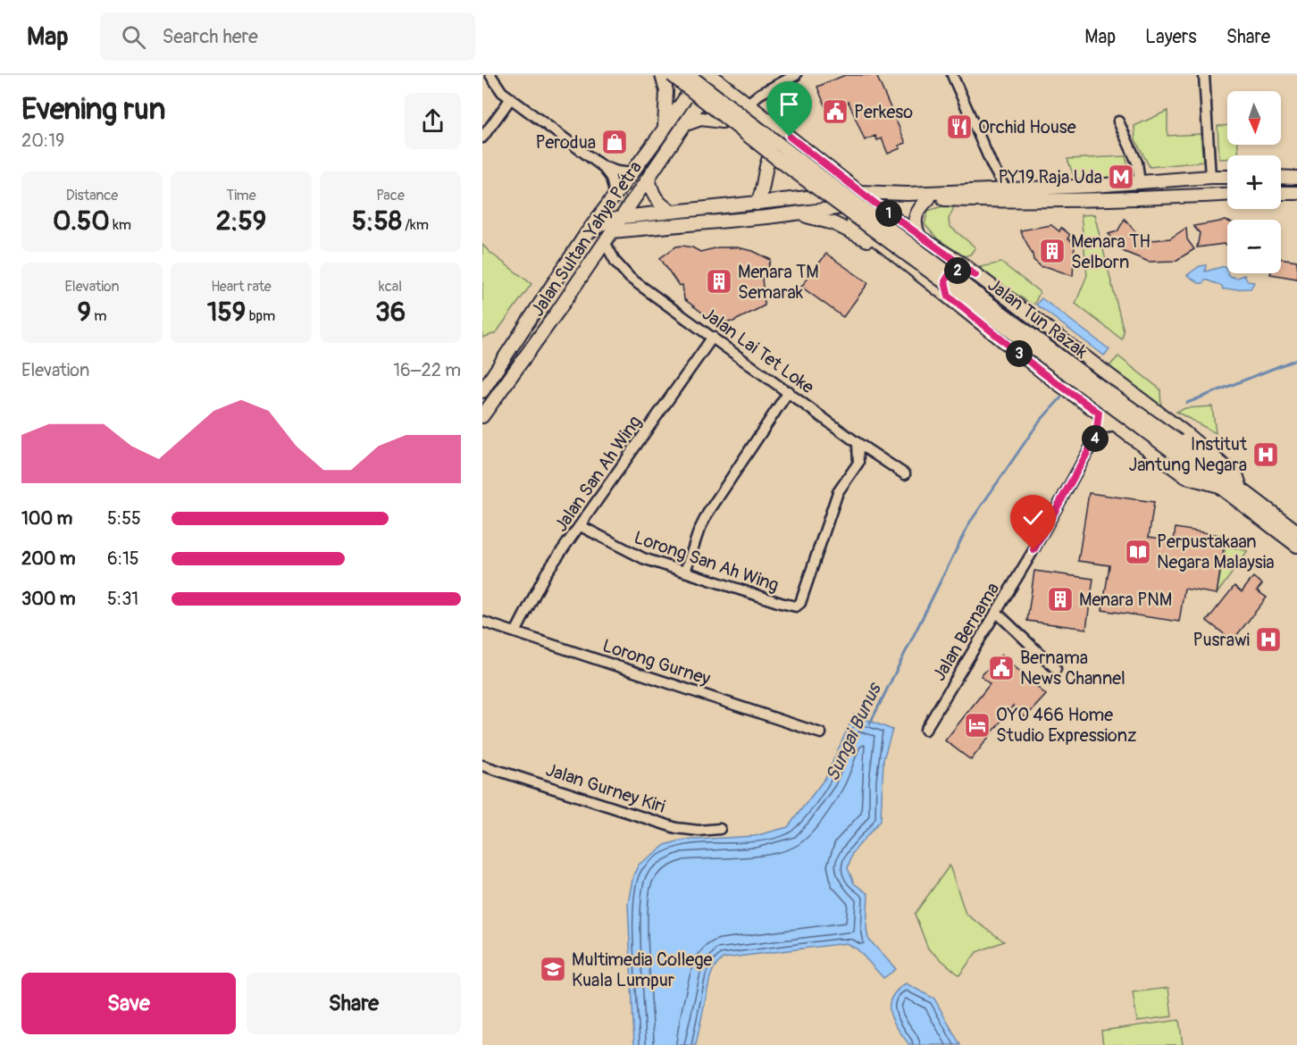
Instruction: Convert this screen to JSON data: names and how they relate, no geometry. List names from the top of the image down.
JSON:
{
  "streets": {
    "main road": ["Jalan Sultan Yahya Petra", "Jalan Tun Razak"],
    "street": [
      "Jalan Lai Tet Loke",
      "Jalan San Ah Wing",
      "Lorong San Ah Wing",
      "Jalan Bernama",
      "Lorong Gurney",
      "Jalan Gurney Kiri"
    ]
  },
  "crossings": [
    ["Jalan Sultan Yahya Petra", "Jalan Tun Razak"],
    ["Jalan Sultan Yahya Petra", "Jalan Lai Tet Loke"],
    ["Jalan Tun Razak", "Jalan Bernama"],
    ["Jalan Lai Tet Loke", "Jalan San Ah Wing"],
    ["Jalan Lai Tet Loke", "Lorong San Ah Wing"],
    ["Jalan San Ah Wing", "Lorong San Ah Wing"],
    ["Jalan San Ah Wing", "Lorong Gurney"]
  ],
  "water": ["Sungai Bunus"],
  "places": {
    "public building": ["Perkeso", "Bernama News Channel"],
    "restaurant": ["Orchid House"],
    "shop": ["Perodua"],
    "metro station": ["PY19 Raja Uda"],
    "building": ["Menara TH Selborn", "Menara TM Semarak", "Menara PNM"],
    "hospital": ["Institut Jantung Negara", "Pusrawi"],
    "library": ["Perpustakaan Negara Malaysia"],
    "hotel": ["OYO 466 Home Studio Expressionz"],
    "school or university": ["Multimedia College Kuala Lumpur"]
  },
  "north": "bottom",
  "page": {
    "header": "Map",
    "search": "Search here",
    "nav": ["Map", "Layers", "Share"],
    "heading": ["Evening run", "20:19"],
    "map_buttons": ["+", "−"],
    "stats": [
      ["Distance", "0.50 km"],
      ["Time", "2:59"],
      ["Pace", "5:58 /km"],
      ["Elevation", "9 m"],
      ["Heart rate", "159 bpm"],
      ["kcal", "36"]
    ],
    "pins": [
      "1",
      "2",
      "3",
      "4"
    ],
    "chart": ["Elevation", "16–22 m"],
    "list": [
      {
        "name": "100 m",
        "note": "5:55"
      },
      {
        "name": "200 m",
        "note": "6:15"
      },
      {
        "name": "300 m",
        "note": "5:31"
      }
    ],
    "buttons": ["Save", "Share"]
  }
}
